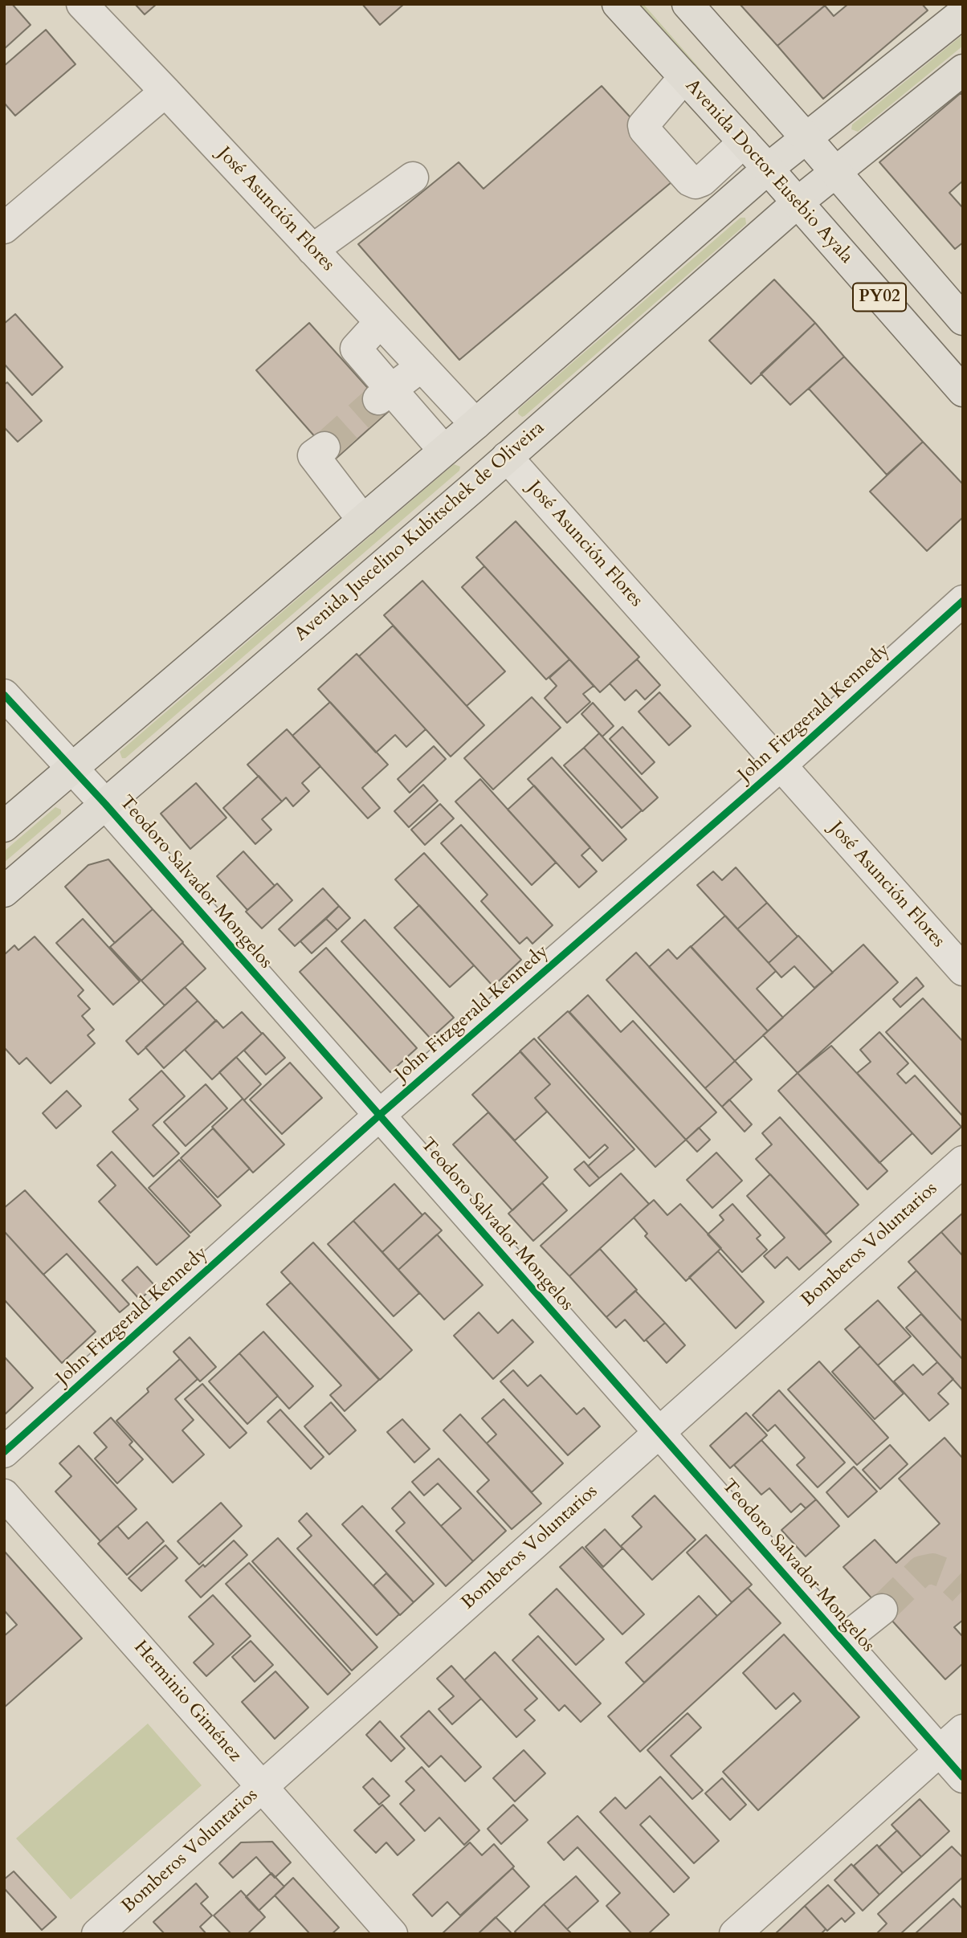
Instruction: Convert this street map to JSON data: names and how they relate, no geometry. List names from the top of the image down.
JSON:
{
  "streets": {
    "main road": [
      "Avenida Doctor Eusebio Ayala",
      "José Asunción Flores",
      "PY02",
      "Avenida Juscelino Kubitschek de Oliveira"
    ],
    "street": [
      "John Fitzgerald Kennedy",
      "Teodoro Salvador Mongelos",
      "Bomberos Voluntarios",
      "Herminio Giménez"
    ]
  },
  "crossings": [
    ["Avenida Doctor Eusebio Ayala", "Avenida Juscelino Kubitschek de Oliveira"],
    ["José Asunción Flores", "Avenida Juscelino Kubitschek de Oliveira"],
    ["José Asunción Flores", "John Fitzgerald Kennedy"],
    ["PY02", "Avenida Juscelino Kubitschek de Oliveira"],
    ["Avenida Juscelino Kubitschek de Oliveira", "Teodoro Salvador Mongelos"],
    ["John Fitzgerald Kennedy", "Teodoro Salvador Mongelos"],
    ["Teodoro Salvador Mongelos", "Bomberos Voluntarios"],
    ["Bomberos Voluntarios", "Herminio Giménez"]
  ]
}
